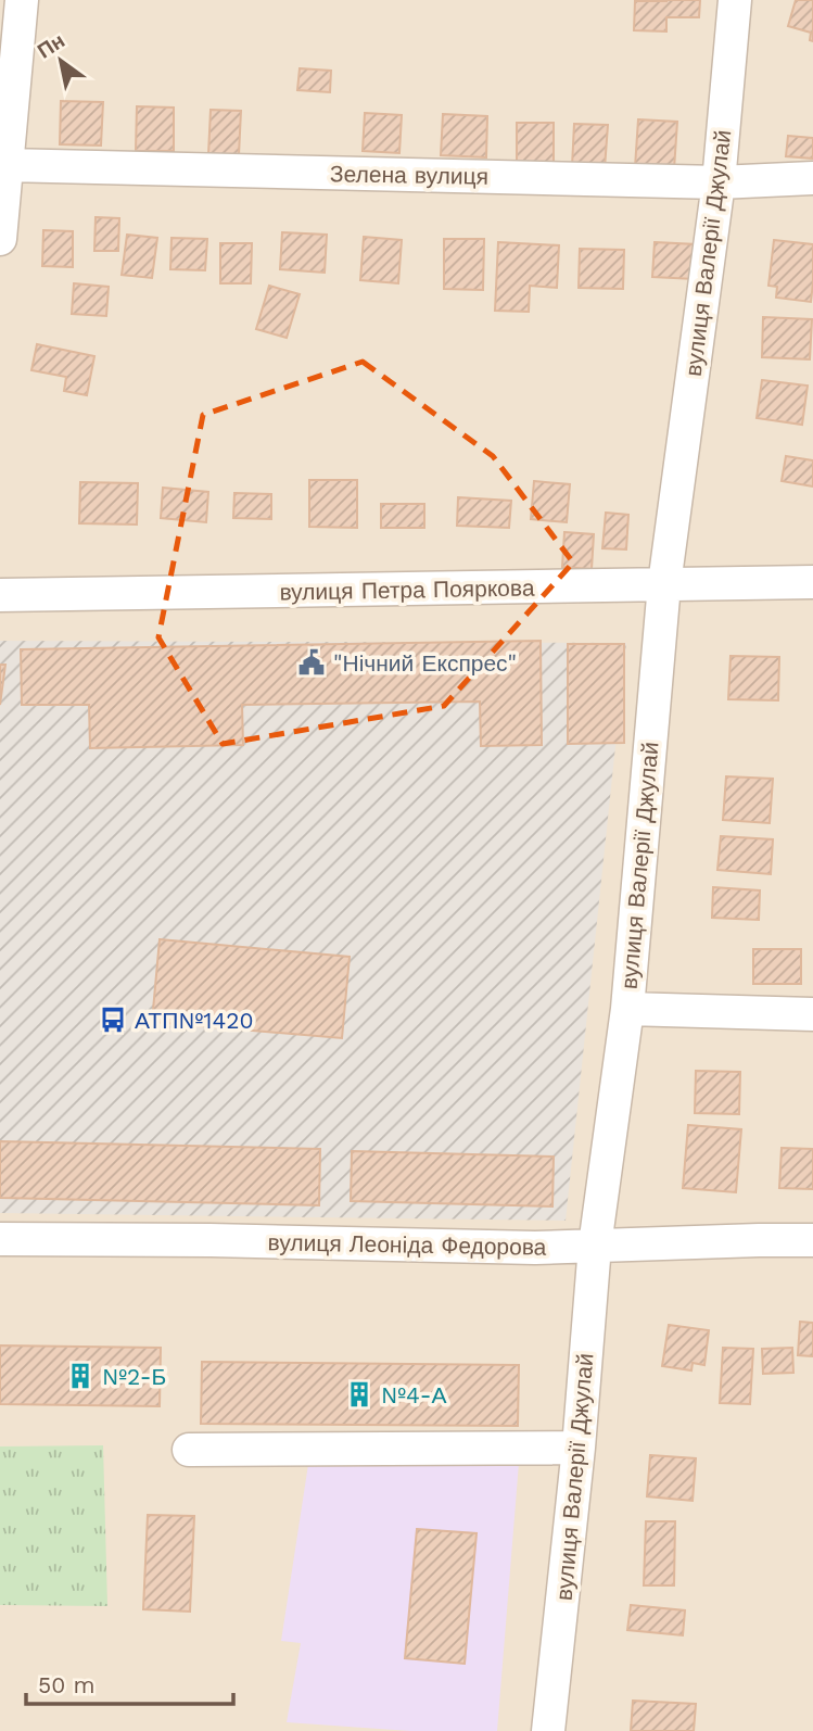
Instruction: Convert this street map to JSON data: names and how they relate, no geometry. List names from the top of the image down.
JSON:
{
  "streets": {
    "street": [
      "Зелена вулиця",
      "вулиця Валерії Джулай",
      "вулиця Петра Пояркова",
      "вулиця Леоніда Федорова"
    ]
  },
  "crossings": [
    ["Зелена вулиця", "вулиця Валерії Джулай"],
    ["вулиця Валерії Джулай", "вулиця Петра Пояркова"],
    ["вулиця Валерії Джулай", "вулиця Леоніда Федорова"]
  ],
  "places": {
    "public building": ["\"Нічний Експрес\""],
    "bus stop": ["АТП№1420"],
    "building": ["№2-Б", "№4-А"]
  },
  "scale_bar": "50 m",
  "north": "top left"
}
